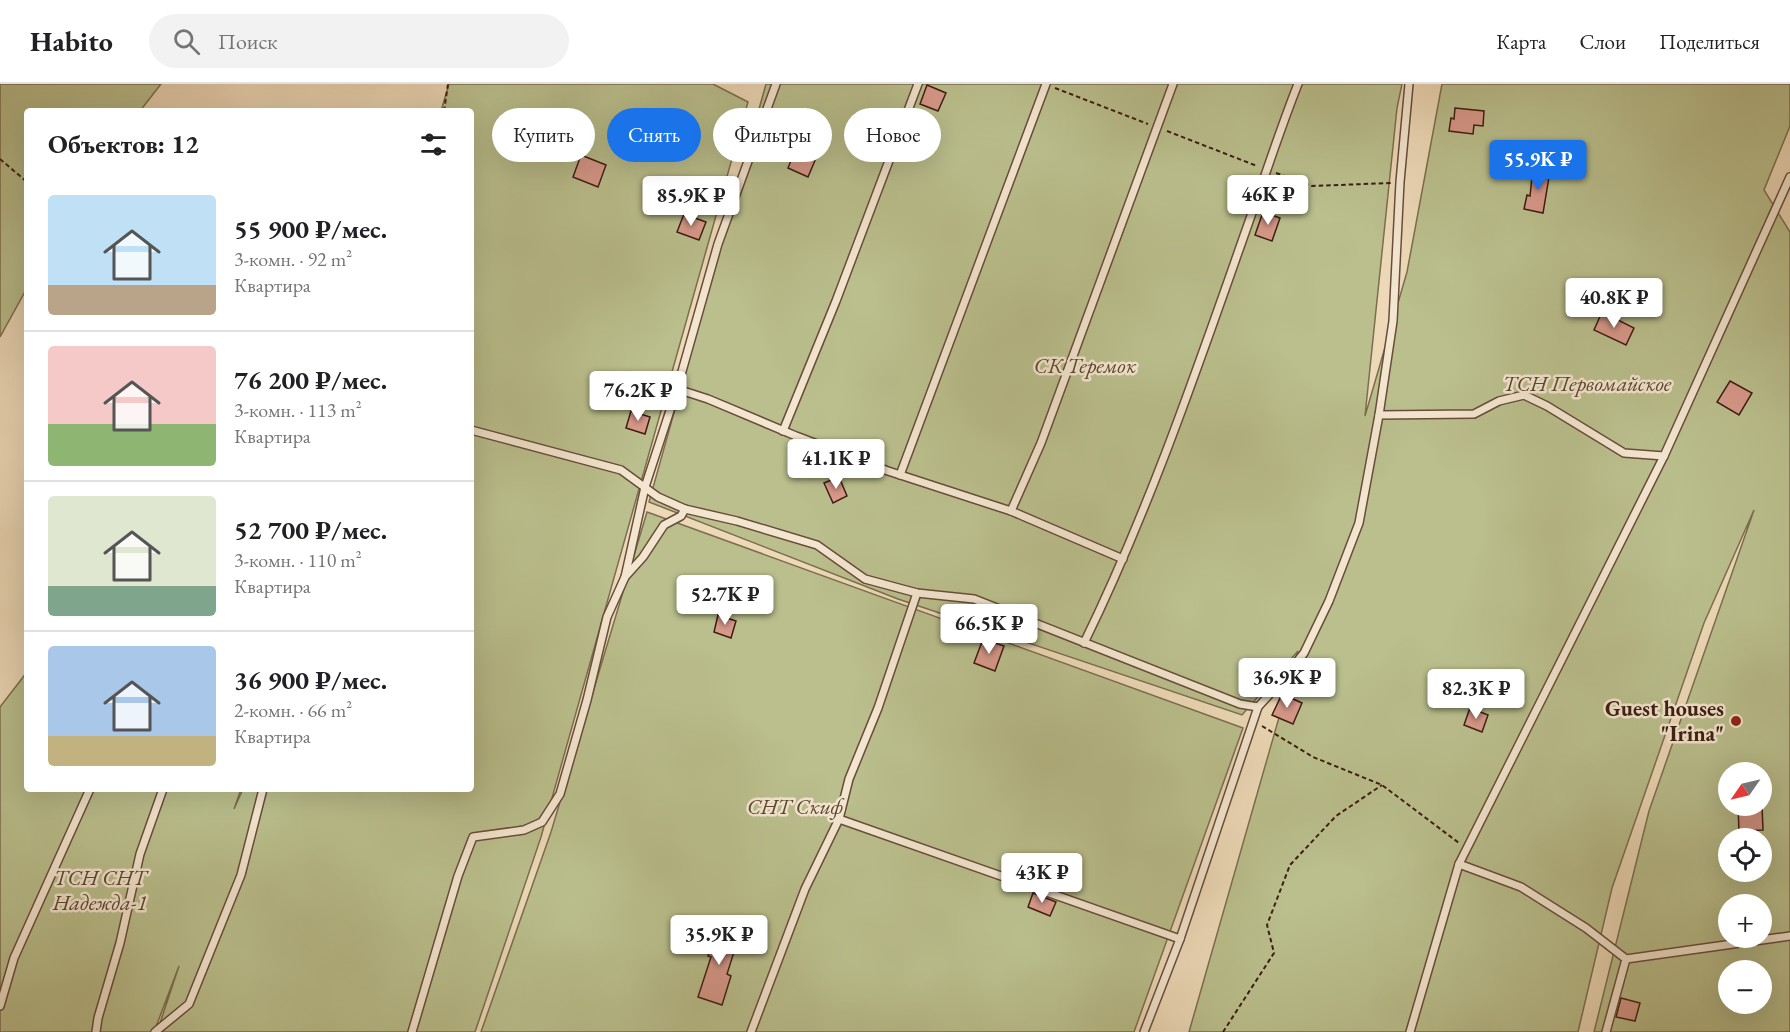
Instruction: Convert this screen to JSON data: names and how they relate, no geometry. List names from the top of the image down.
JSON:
{
  "parks": [
    "СК Теремок",
    "ТСН Первомайское",
    "СНТ Скиф",
    "ТСН СНТ Надежда-1"
  ],
  "places": ["Guest houses \"Irina\""],
  "north": "bottom left",
  "page": {
    "header": "Habito",
    "search": "Поиск",
    "nav": ["Карта", "Слои", "Поделиться"],
    "chip": [
      "Купить",
      "Снять",
      "Фильтры",
      "Новое"
    ],
    "heading": "Объектов: 12",
    "price": [
      "55.9K ₽",
      "46K ₽",
      "85.9K ₽",
      "40.8K ₽",
      "76.2K ₽",
      "41.1K ₽",
      "52.7K ₽",
      "66.5K ₽",
      "36.9K ₽",
      "82.3K ₽",
      "43K ₽",
      "35.9K ₽"
    ],
    "list": [
      {
        "name": "55 900 ₽/мес.",
        "note": "3-комн. · 92 m² · Квартира"
      },
      {
        "name": "76 200 ₽/мес.",
        "note": "3-комн. · 113 m² · Квартира"
      },
      {
        "name": "52 700 ₽/мес.",
        "note": "3-комн. · 110 m² · Квартира"
      },
      {
        "name": "36 900 ₽/мес.",
        "note": "2-комн. · 66 m² · Квартира"
      }
    ],
    "map_buttons": ["+", "−"]
  }
}
